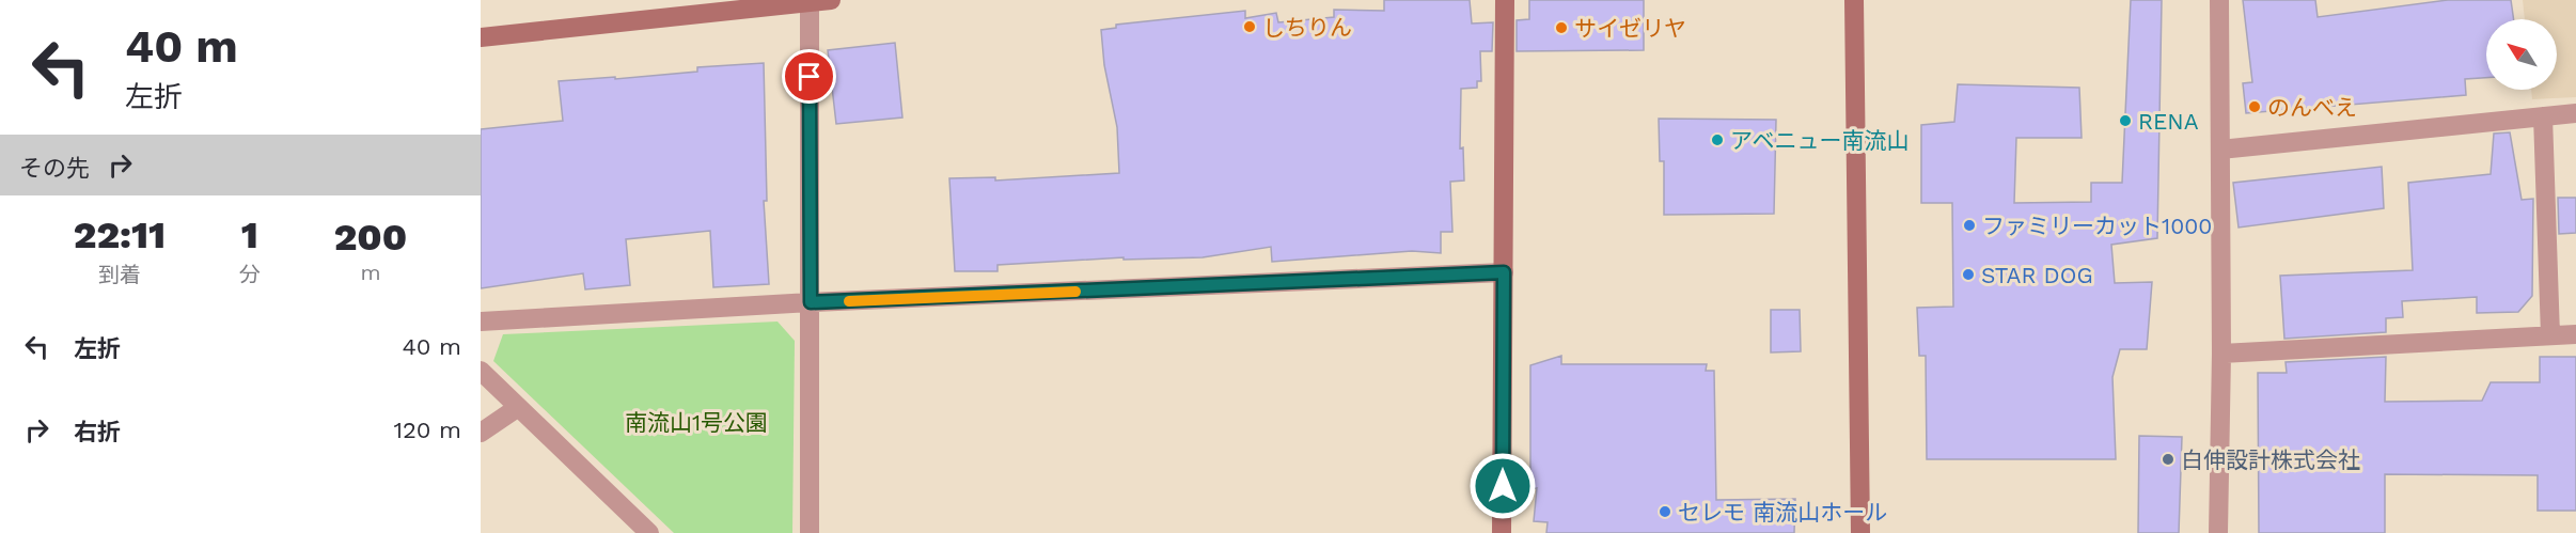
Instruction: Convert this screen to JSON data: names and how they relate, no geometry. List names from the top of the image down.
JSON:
{
  "parks": ["南流山1号公園"],
  "places": [
    "しちりん",
    "サイゼリヤ",
    "のんべえ",
    "RENA",
    "アベニュー南流山",
    "ファミリーカット1000",
    "STAR DOG",
    "白伸設計株式会社",
    "セレモ 南流山ホール"
  ],
  "north": "top left",
  "page": {
    "turn": ["40 m", "左折"],
    "then": "その先",
    "eta": [
      "22:11",
      "到着",
      "1",
      "分",
      "200",
      "m"
    ],
    "list": [
      {
        "name": "左折",
        "value": "40 m"
      },
      {
        "name": "右折",
        "value": "120 m"
      }
    ]
  }
}
